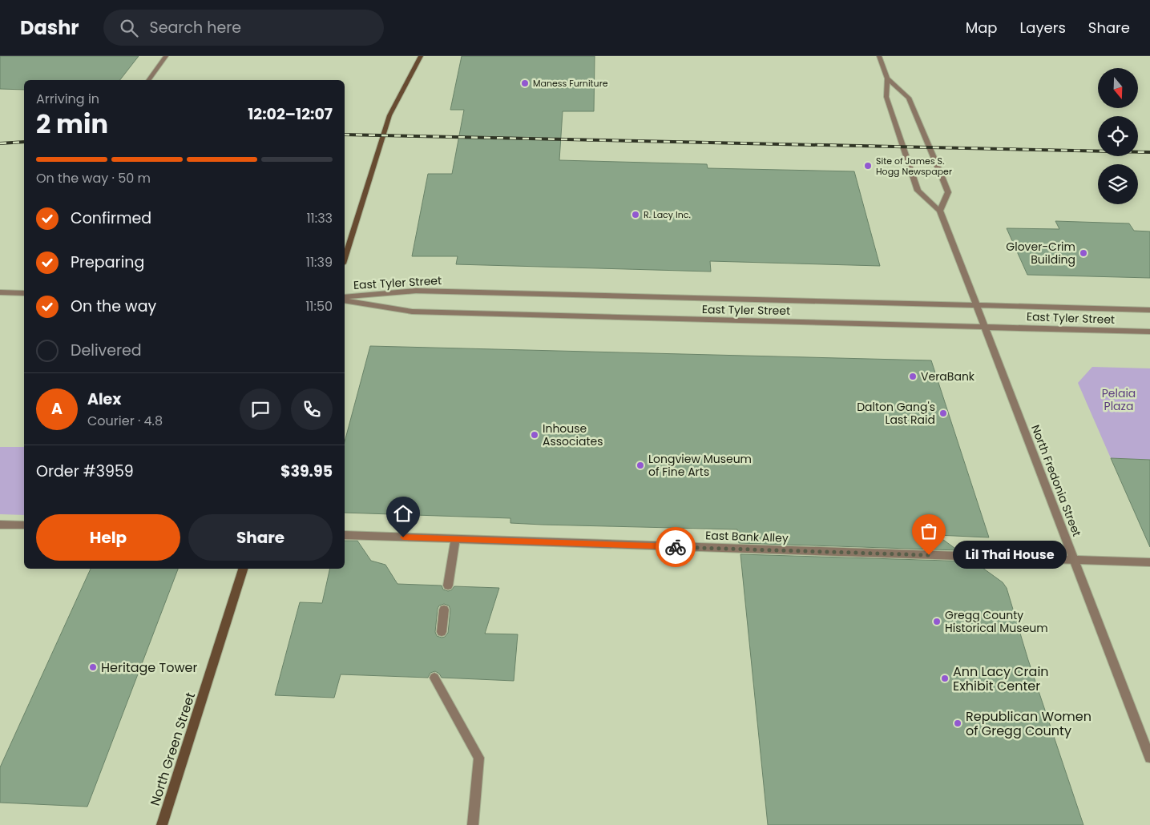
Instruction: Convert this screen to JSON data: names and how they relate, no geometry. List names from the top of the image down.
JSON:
{
  "streets": {
    "street": [
      "East Tyler Street",
      "North Fredonia Street",
      "East Bank Alley",
      "North Green Street"
    ]
  },
  "crossings": [
    ["East Tyler Street", "North Fredonia Street"],
    ["North Fredonia Street", "East Bank Alley"]
  ],
  "parks": ["Pelaia Plaza"],
  "places": [
    "Maness Furniture",
    "Site of James S. Hogg Newspaper",
    "R. Lacy Inc.",
    "Glover-Crim Building",
    "VeraBank",
    "Dalton Gang's Last Raid",
    "Inhouse Associates",
    "Longview Museum of Fine Arts",
    "Lil Thai House",
    "Gregg County Historical Museum",
    "Heritage Tower",
    "Ann Lacy Crain Exhibit Center",
    "Republican Women of Gregg County"
  ],
  "north": "bottom",
  "page": {
    "header": "Dashr",
    "search": "Search here",
    "nav": ["Map", "Layers", "Share"],
    "heading": ["2 min", "Arriving in", "12:02–12:07"],
    "panel": [
      "Alex",
      "Courier · 4.8",
      "Order #3959",
      "$39.95"
    ],
    "bar": "On the way · 50 m",
    "list": [
      ["Confirmed", "11:33"],
      ["Preparing", "11:39"],
      ["On the way", "11:50"],
      "Delivered"
    ],
    "round": "A",
    "buttons": ["Help", "Share"],
    "bubble": "Lil Thai House"
  }
}
